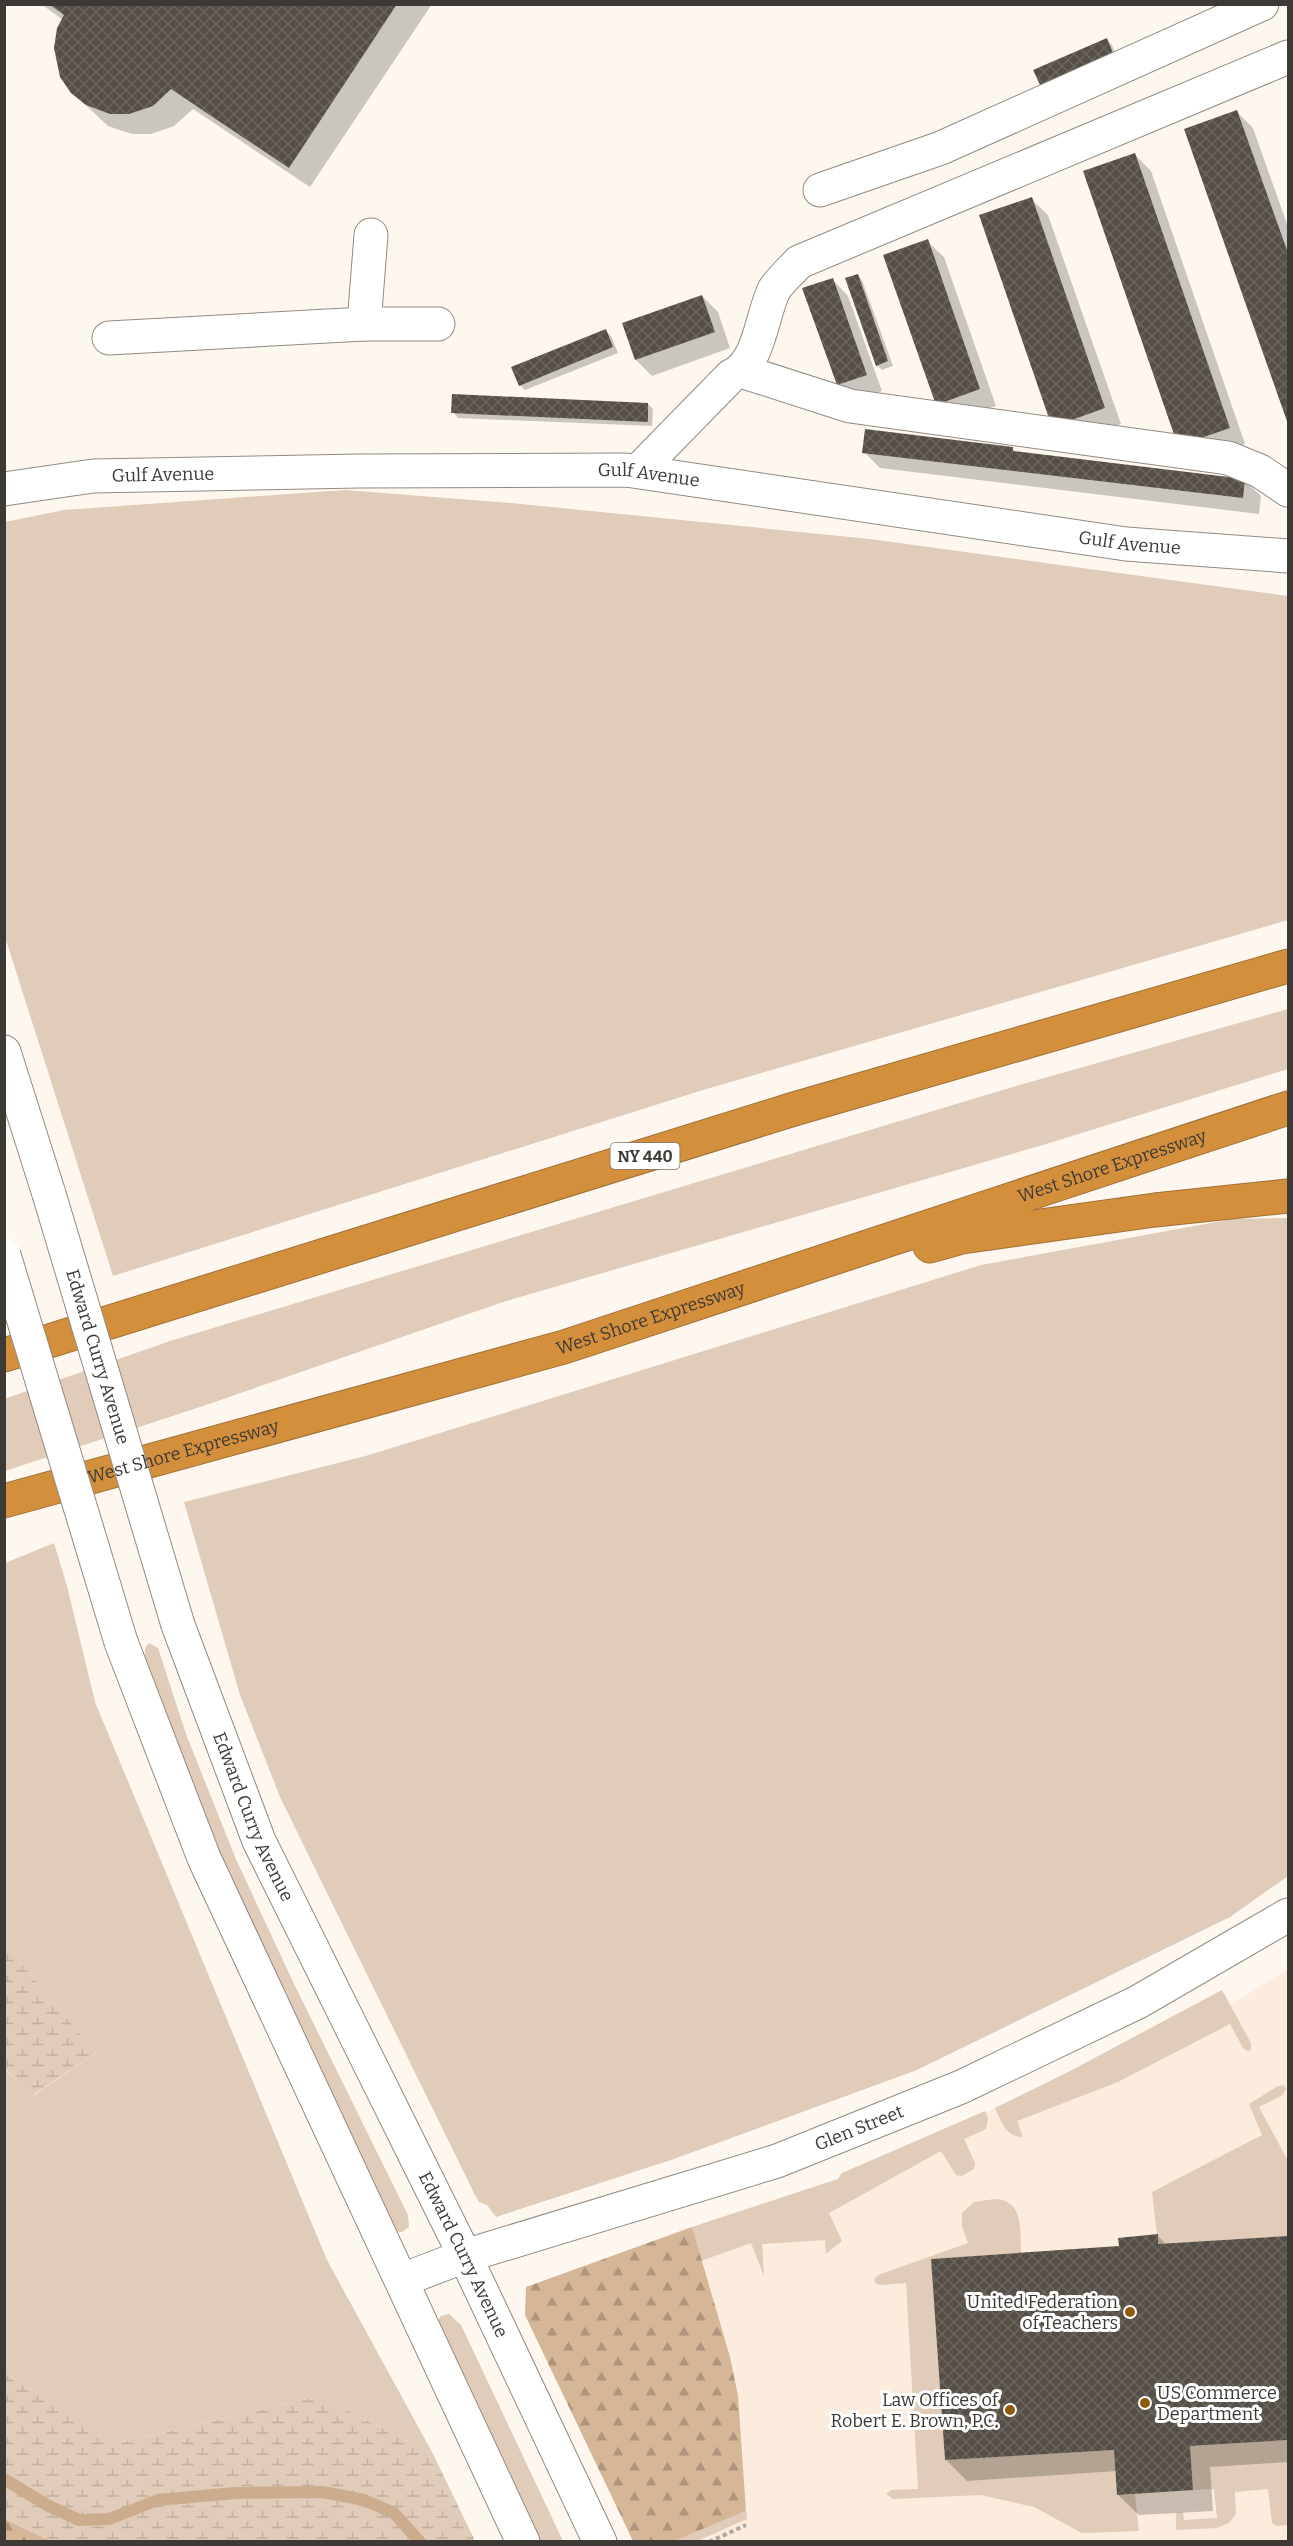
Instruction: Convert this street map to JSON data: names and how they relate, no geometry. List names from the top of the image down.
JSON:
{
  "streets": {
    "highway": ["NY 440", "West Shore Expressway"],
    "street": ["Gulf Avenue", "Edward Curry Avenue", "Glen Street"]
  },
  "crossings": [
    ["Edward Curry Avenue", "Glen Street"]
  ],
  "places": ["United Federation of Teachers", "US Commerce Department", "Law Offices of Robert E. Brown, P.C."]
}
